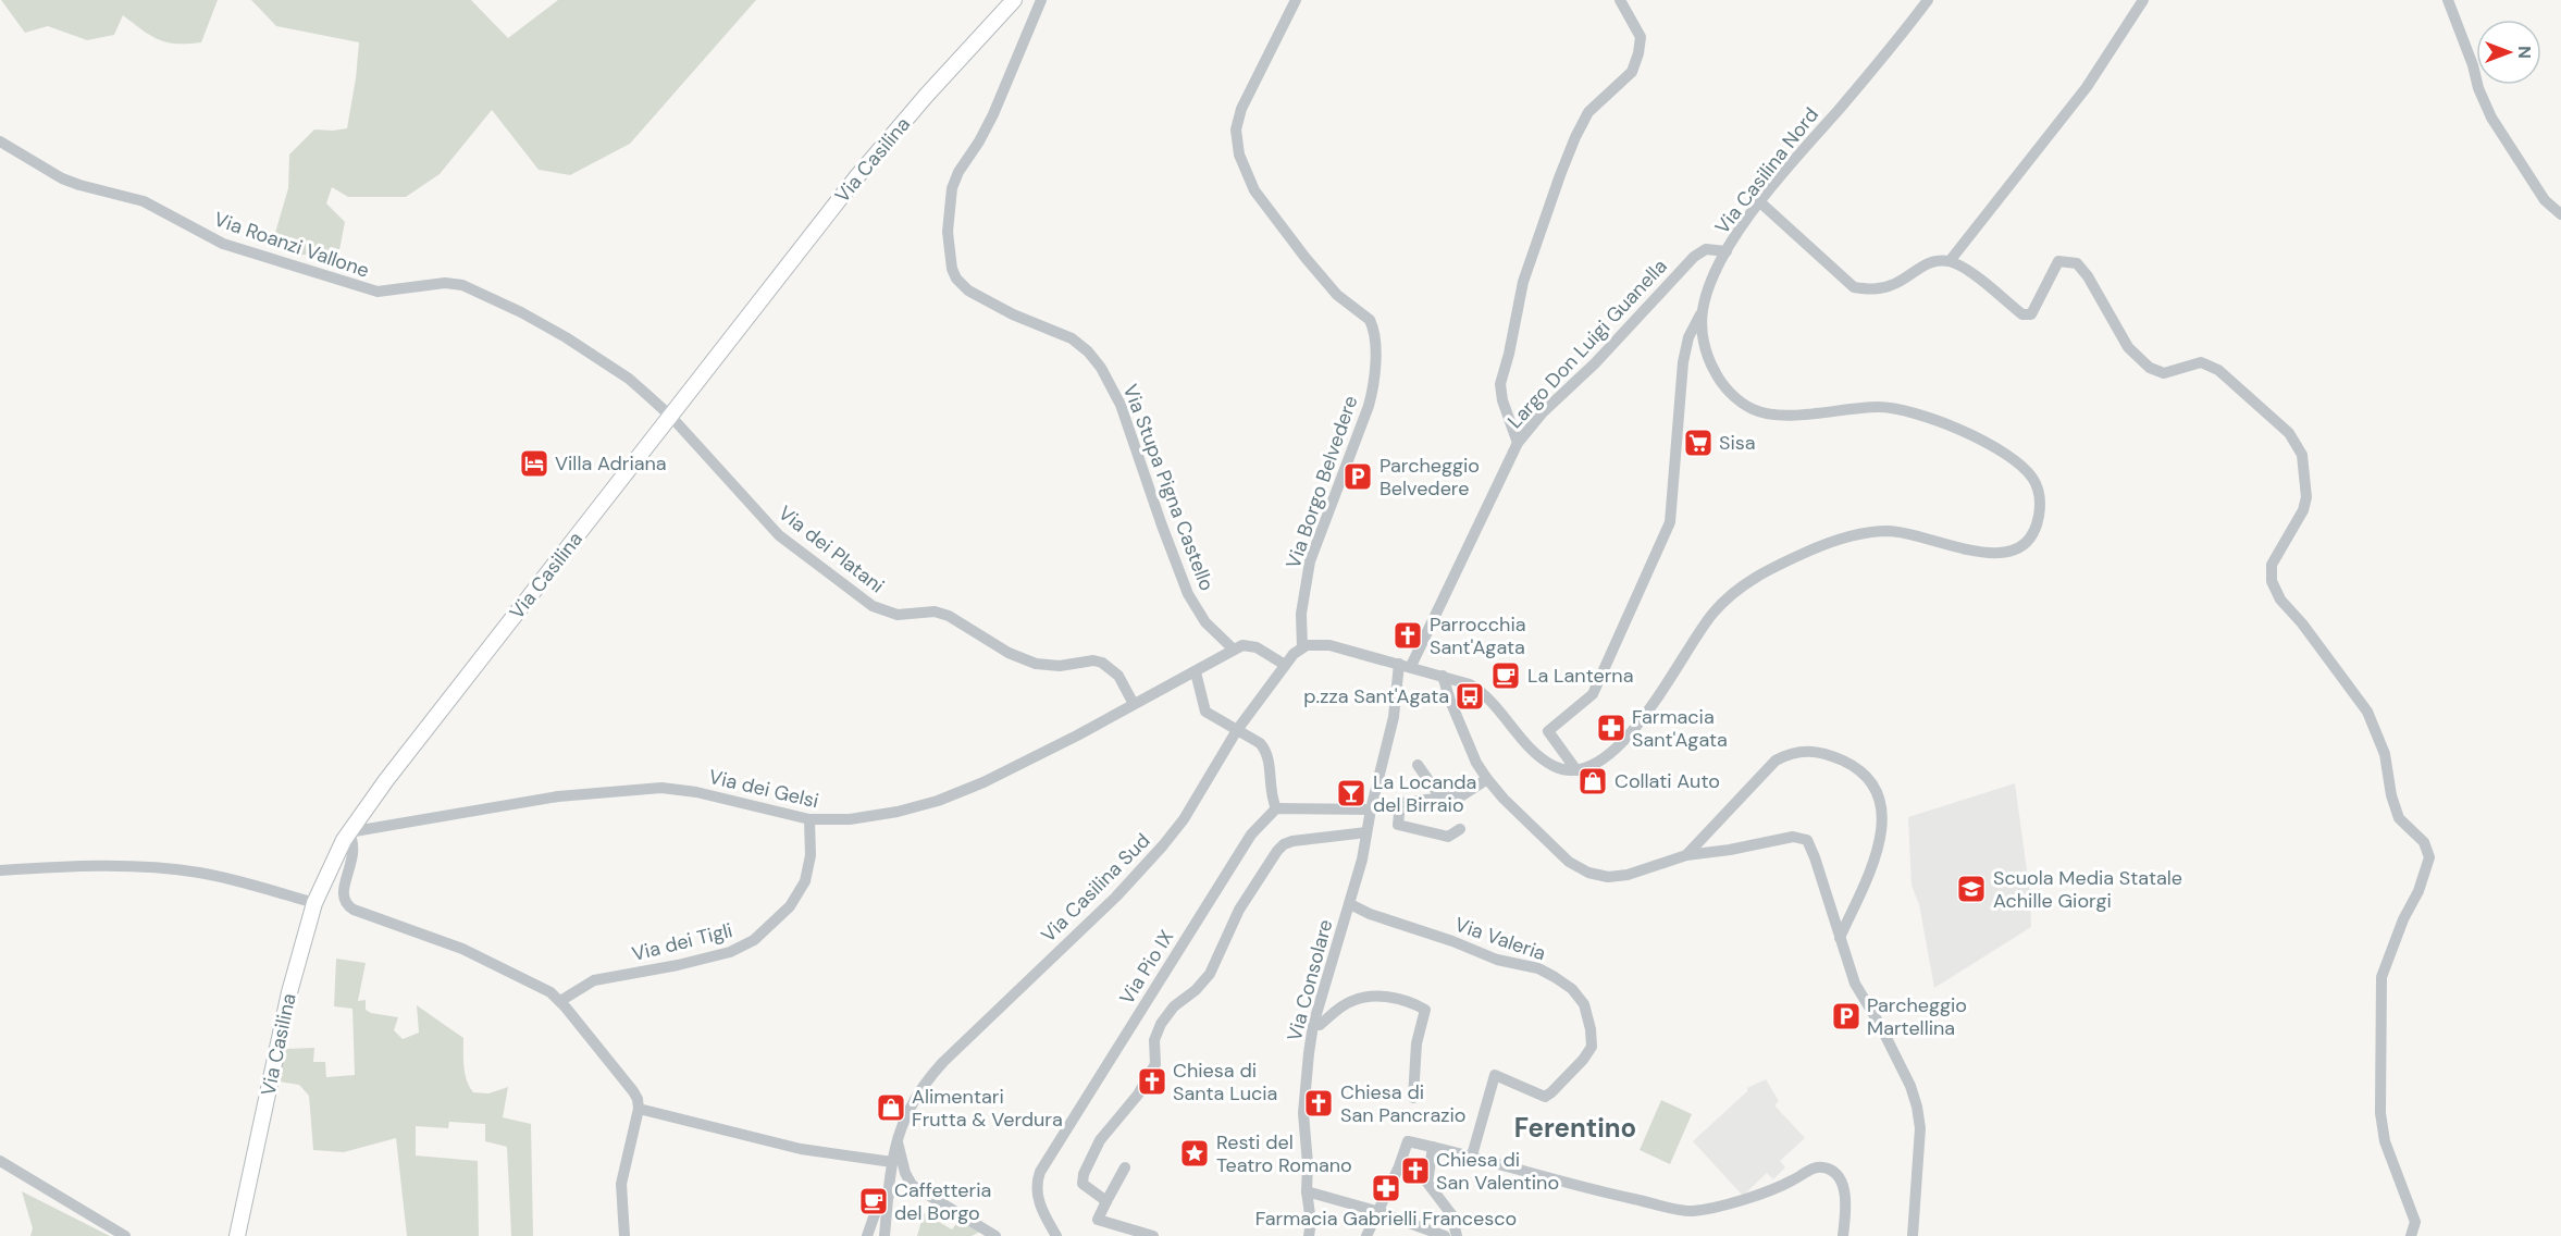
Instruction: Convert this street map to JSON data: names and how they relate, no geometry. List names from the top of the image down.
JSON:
{
  "streets": {
    "main road": ["Via Casilina"],
    "street": [
      "Via Casilina Nord",
      "Via Roanzi Vallone",
      "Largo Don Luigi Guanella",
      "Via Borgo Belvedere",
      "Via Stupa Pigna Castello",
      "Via dei Platani",
      "Via dei Gelsi",
      "Via Casilina Sud",
      "Via Valeria",
      "Via dei Tigli",
      "Via Pio IX",
      "Via Consolare"
    ]
  },
  "crossings": [
    ["Via Casilina", "Via Roanzi Vallone"],
    ["Via Casilina", "Via dei Platani"],
    ["Via Casilina", "Via dei Gelsi"],
    ["Via Casilina Nord", "Largo Don Luigi Guanella"],
    ["Via Roanzi Vallone", "Via dei Platani"],
    ["Largo Don Luigi Guanella", "Via Consolare"],
    ["Via Borgo Belvedere", "Via Casilina Sud"],
    ["Via Stupa Pigna Castello", "Via dei Gelsi"],
    ["Via dei Platani", "Via dei Gelsi"],
    ["Via dei Gelsi", "Via dei Tigli"],
    ["Via Valeria", "Via Consolare"]
  ],
  "districts": ["Ferentino"],
  "places": {
    "supermarket": ["Sisa"],
    "hotel": ["Villa Adriana"],
    "parking": ["Parcheggio Belvedere", "Parcheggio Martellina"],
    "church": [
      "Parrocchia Sant'Agata",
      "Chiesa di Santa Lucia",
      "Chiesa di San Pancrazio",
      "Chiesa di San Valentino"
    ],
    "cafe": ["La Lanterna", "Caffetteria del Borgo"],
    "bus stop": ["p.zza Sant'Agata"],
    "pharmacy": ["Farmacia Sant'Agata", "Farmacia Gabrielli Francesco"],
    "shop": ["Collati Auto", "Alimentari Frutta & Verdura"],
    "bar": ["La Locanda del Birraio"],
    "school or university": ["Scuola Media Statale Achille Giorgi"],
    "place": ["Resti del Teatro Romano"]
  },
  "north": "right"
}
